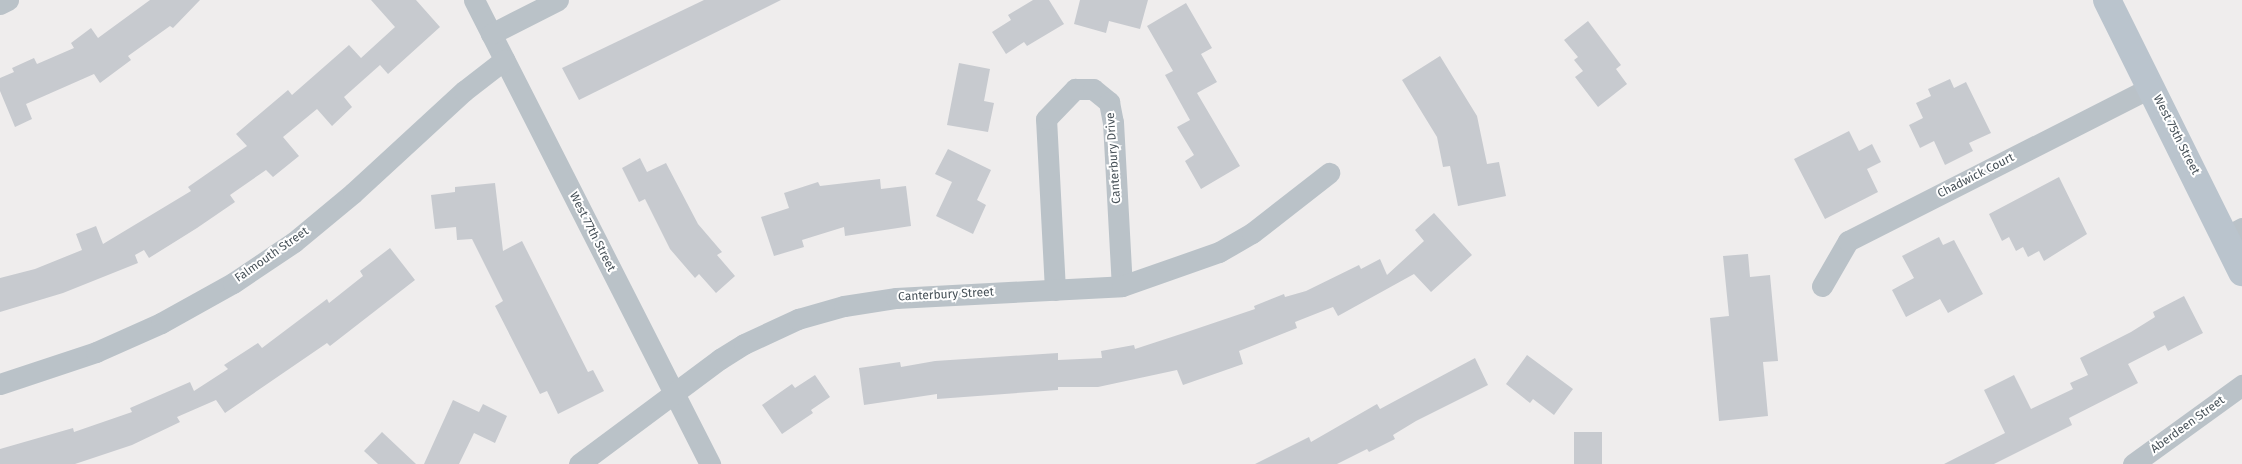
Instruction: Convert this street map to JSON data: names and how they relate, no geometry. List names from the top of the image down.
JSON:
{
  "streets": {
    "main road": ["West 75th Street"],
    "street": [
      "Canterbury Drive",
      "Chadwick Court",
      "West 77th Street",
      "Falmouth Street",
      "Canterbury Street",
      "Aberdeen Street"
    ]
  },
  "crossings": [
    ["West 75th Street", "Chadwick Court"],
    ["Canterbury Drive", "Canterbury Street"],
    ["West 77th Street", "Falmouth Street"],
    ["West 77th Street", "Canterbury Street"]
  ]
}
